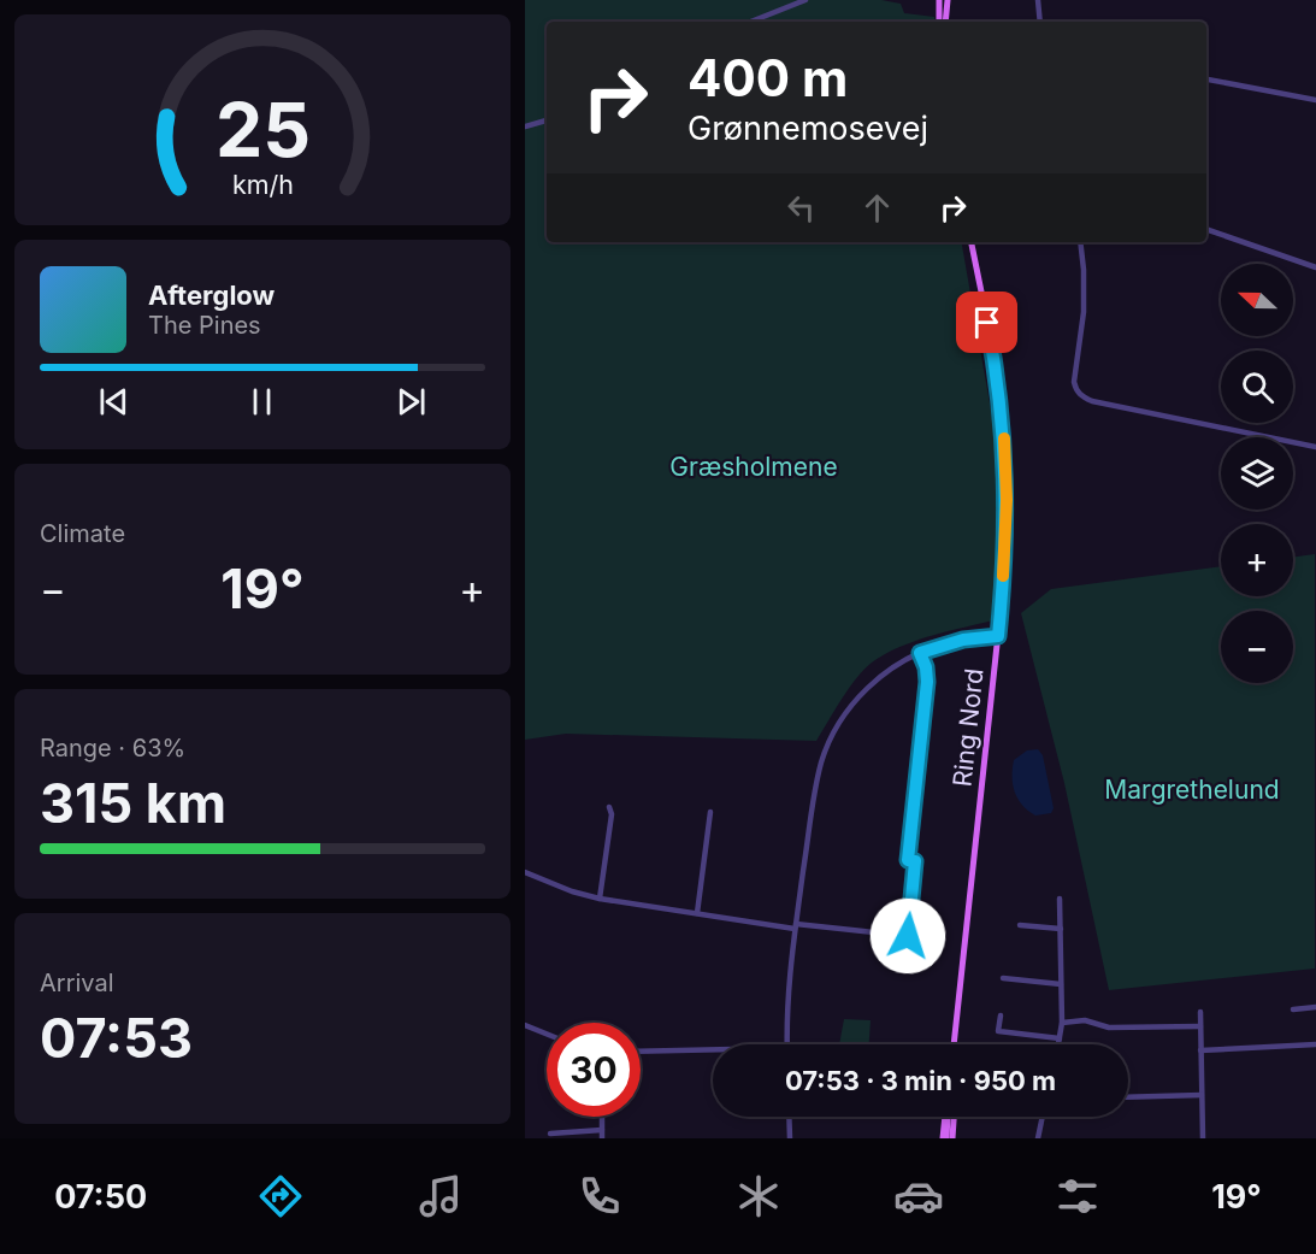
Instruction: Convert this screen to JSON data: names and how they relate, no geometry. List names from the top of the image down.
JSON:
{
  "streets": {
    "main road": ["Ring Nord"]
  },
  "parks": ["Græsholmene", "Margrethelund"],
  "north": "left",
  "page": {
    "turn": ["400 m", "Grønnemosevej"],
    "map_buttons": ["+", "−"],
    "song": ["Afterglow", "The Pines"],
    "tile": [
      "Climate",
      ["Range · 63%", "315 km"],
      ["Arrival", "07:53"]
    ],
    "heat": ["−", "19°", "+"],
    "limit": "30",
    "trip": "07:53 · 3 min · 950 m",
    "tabs": ["07:50", "19°"],
    "gauge": ["25", "km/h"]
  }
}
